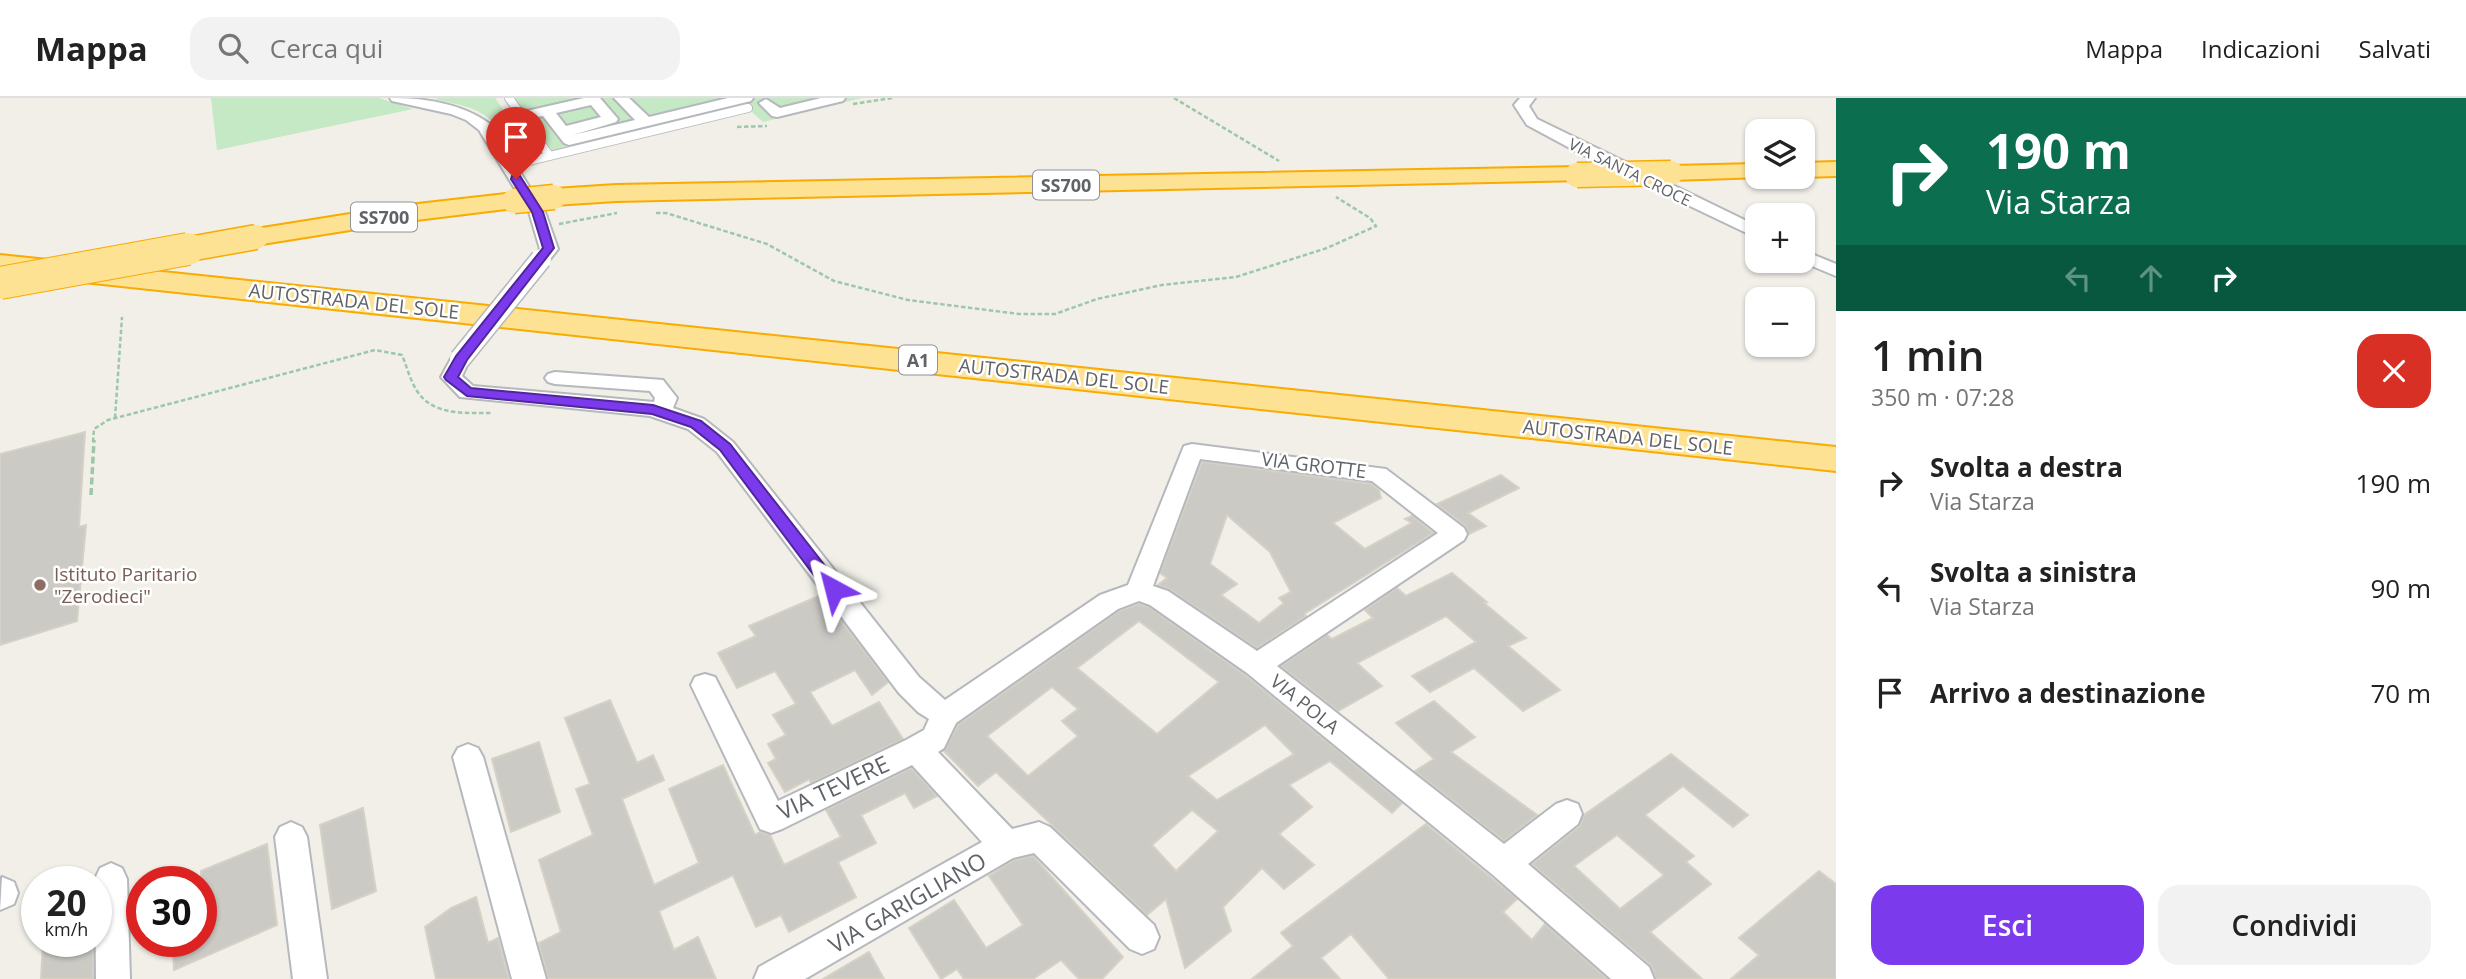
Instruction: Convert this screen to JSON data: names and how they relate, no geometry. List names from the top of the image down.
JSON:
{
  "streets": {
    "highway": ["SS700", "AUTOSTRADA DEL SOLE", "A1"],
    "street": [
      "VIA SANTA CROCE",
      "VIA GROTTE",
      "VIA POLA",
      "VIA TEVERE",
      "VIA GARIGLIANO"
    ]
  },
  "crossings": [
    ["VIA GROTTE", "VIA POLA"],
    ["VIA TEVERE", "VIA GARIGLIANO"]
  ],
  "places": ["Istituto Paritario \"Zerodieci\""],
  "page": {
    "header": "Mappa",
    "search": "Cerca qui",
    "nav": ["Mappa", "Indicazioni", "Salvati"],
    "turn": ["190 m", "Via Starza"],
    "map_buttons": ["+", "−"],
    "heading": ["1 min", "350 m · 07:28"],
    "list": [
      {
        "name": "Svolta a destra",
        "note": "Via Starza",
        "value": "190 m"
      },
      {
        "name": "Svolta a sinistra",
        "note": "Via Starza",
        "value": "90 m"
      },
      {
        "name": "Arrivo a destinazione",
        "value": "70 m"
      }
    ],
    "speed": "20 km/h",
    "limit": "30",
    "buttons": ["Esci", "Condividi"]
  }
}
